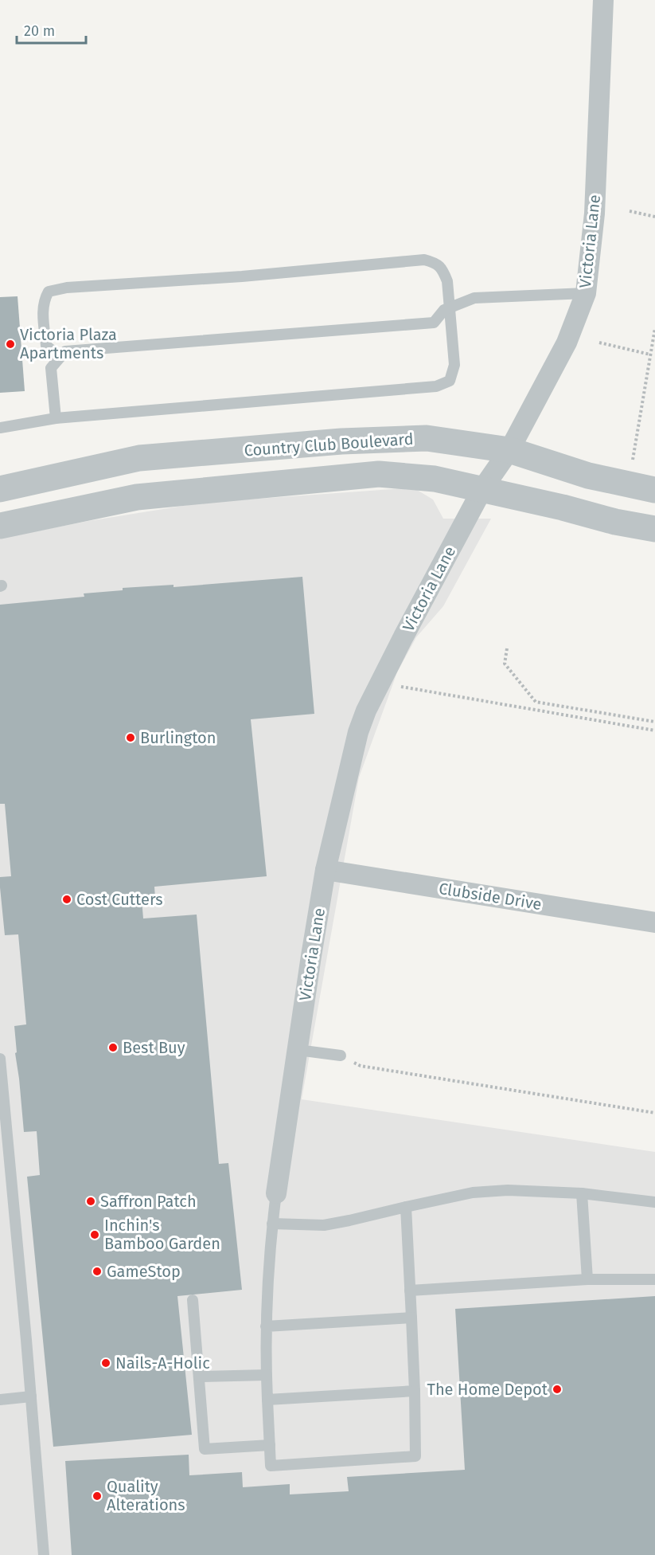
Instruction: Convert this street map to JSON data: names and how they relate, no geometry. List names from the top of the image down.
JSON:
{
  "streets": {
    "street": ["Victoria Lane", "Country Club Boulevard", "Clubside Drive"]
  },
  "crossings": [
    ["Victoria Lane", "Country Club Boulevard"],
    ["Victoria Lane", "Clubside Drive"]
  ],
  "places": [
    "Victoria Plaza Apartments",
    "Burlington",
    "Cost Cutters",
    "Best Buy",
    "Saffron Patch",
    "Inchin's Bamboo Garden",
    "GameStop",
    "Nails-A-Holic",
    "The Home Depot",
    "Quality Alterations"
  ],
  "scale_bar": "20 m"
}
